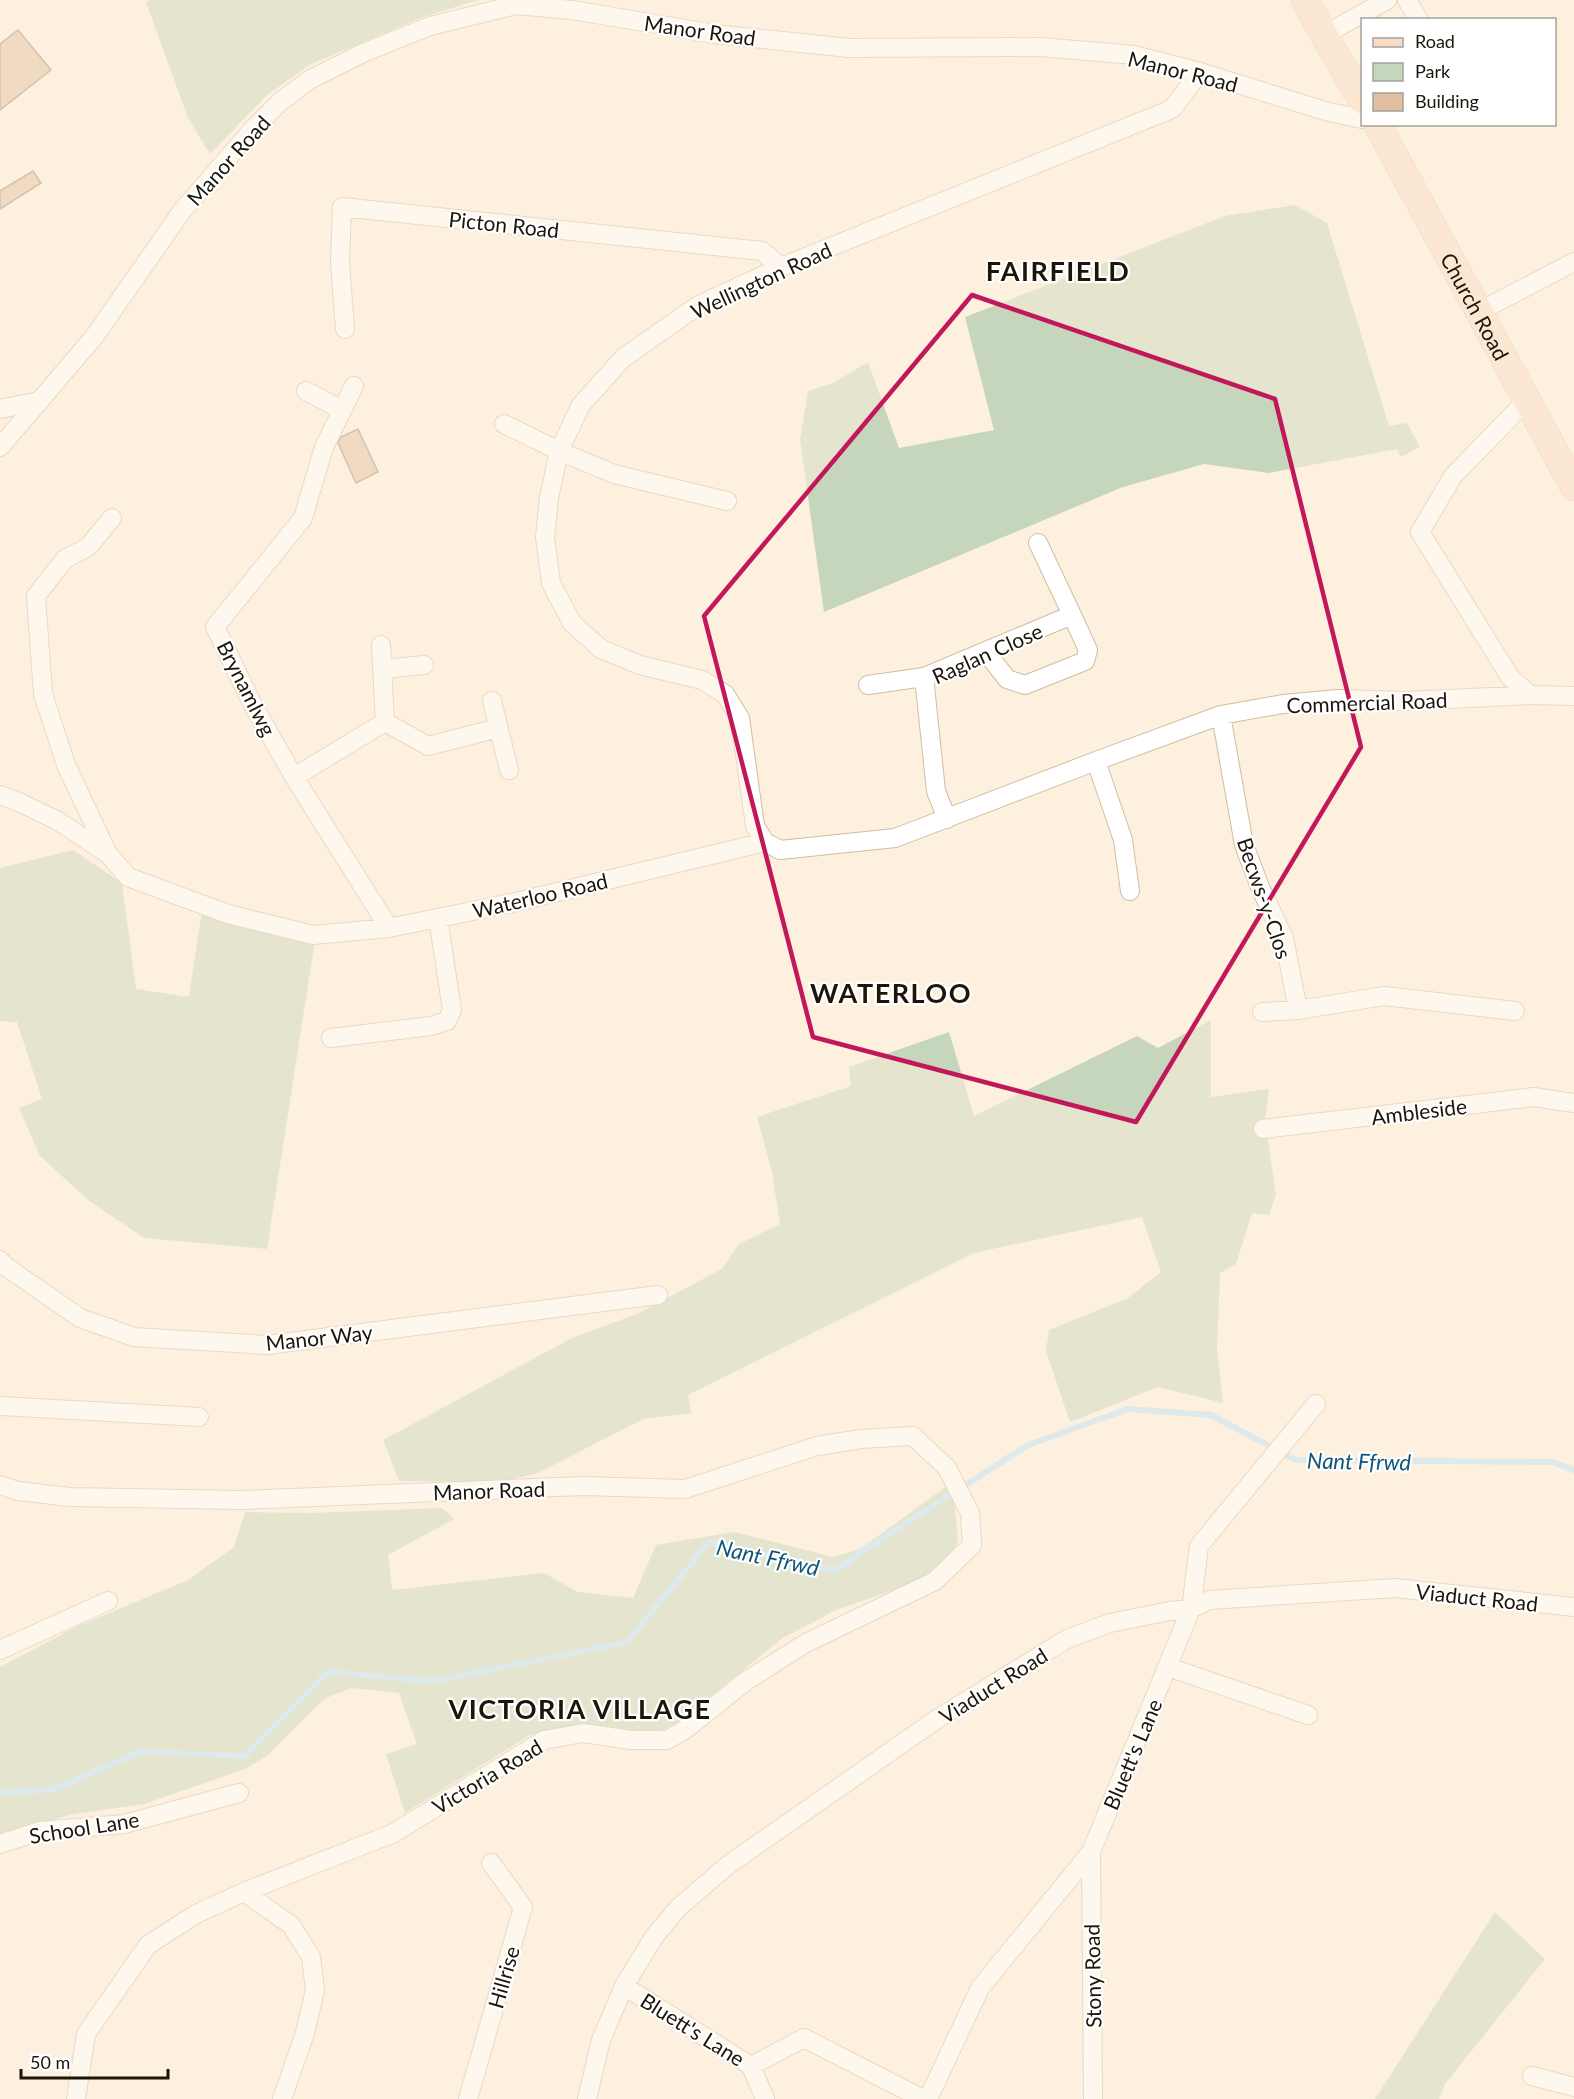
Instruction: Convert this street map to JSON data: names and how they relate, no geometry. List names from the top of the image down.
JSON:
{
  "streets": {
    "main road": ["Church Road"],
    "street": [
      "Manor Road",
      "Picton Road",
      "Wellington Road",
      "Raglan Close",
      "Brynamlwg",
      "Commercial Road",
      "Waterloo Road",
      "Becws-y-Clos",
      "Ambleside",
      "Manor Way",
      "Viaduct Road",
      "Bluett's Lane",
      "Victoria Road",
      "School Lane",
      "Stony Road",
      "Hillrise"
    ]
  },
  "crossings": [
    ["Manor Road", "Wellington Road"],
    ["Manor Road", "Victoria Road"],
    ["Picton Road", "Wellington Road"],
    ["Wellington Road", "Waterloo Road"],
    ["Raglan Close", "Waterloo Road"],
    ["Brynamlwg", "Waterloo Road"],
    ["Commercial Road", "Waterloo Road"],
    ["Commercial Road", "Becws-y-Clos"],
    ["Viaduct Road", "Bluett's Lane"],
    ["Bluett's Lane", "Stony Road"]
  ],
  "districts": ["FAIRFIELD", "WATERLOO", "VICTORIA VILLAGE"],
  "water": ["Nant Ffrwd"],
  "legend": ["Road", "Park", "Building"],
  "scale_bar": "50 m"
}
